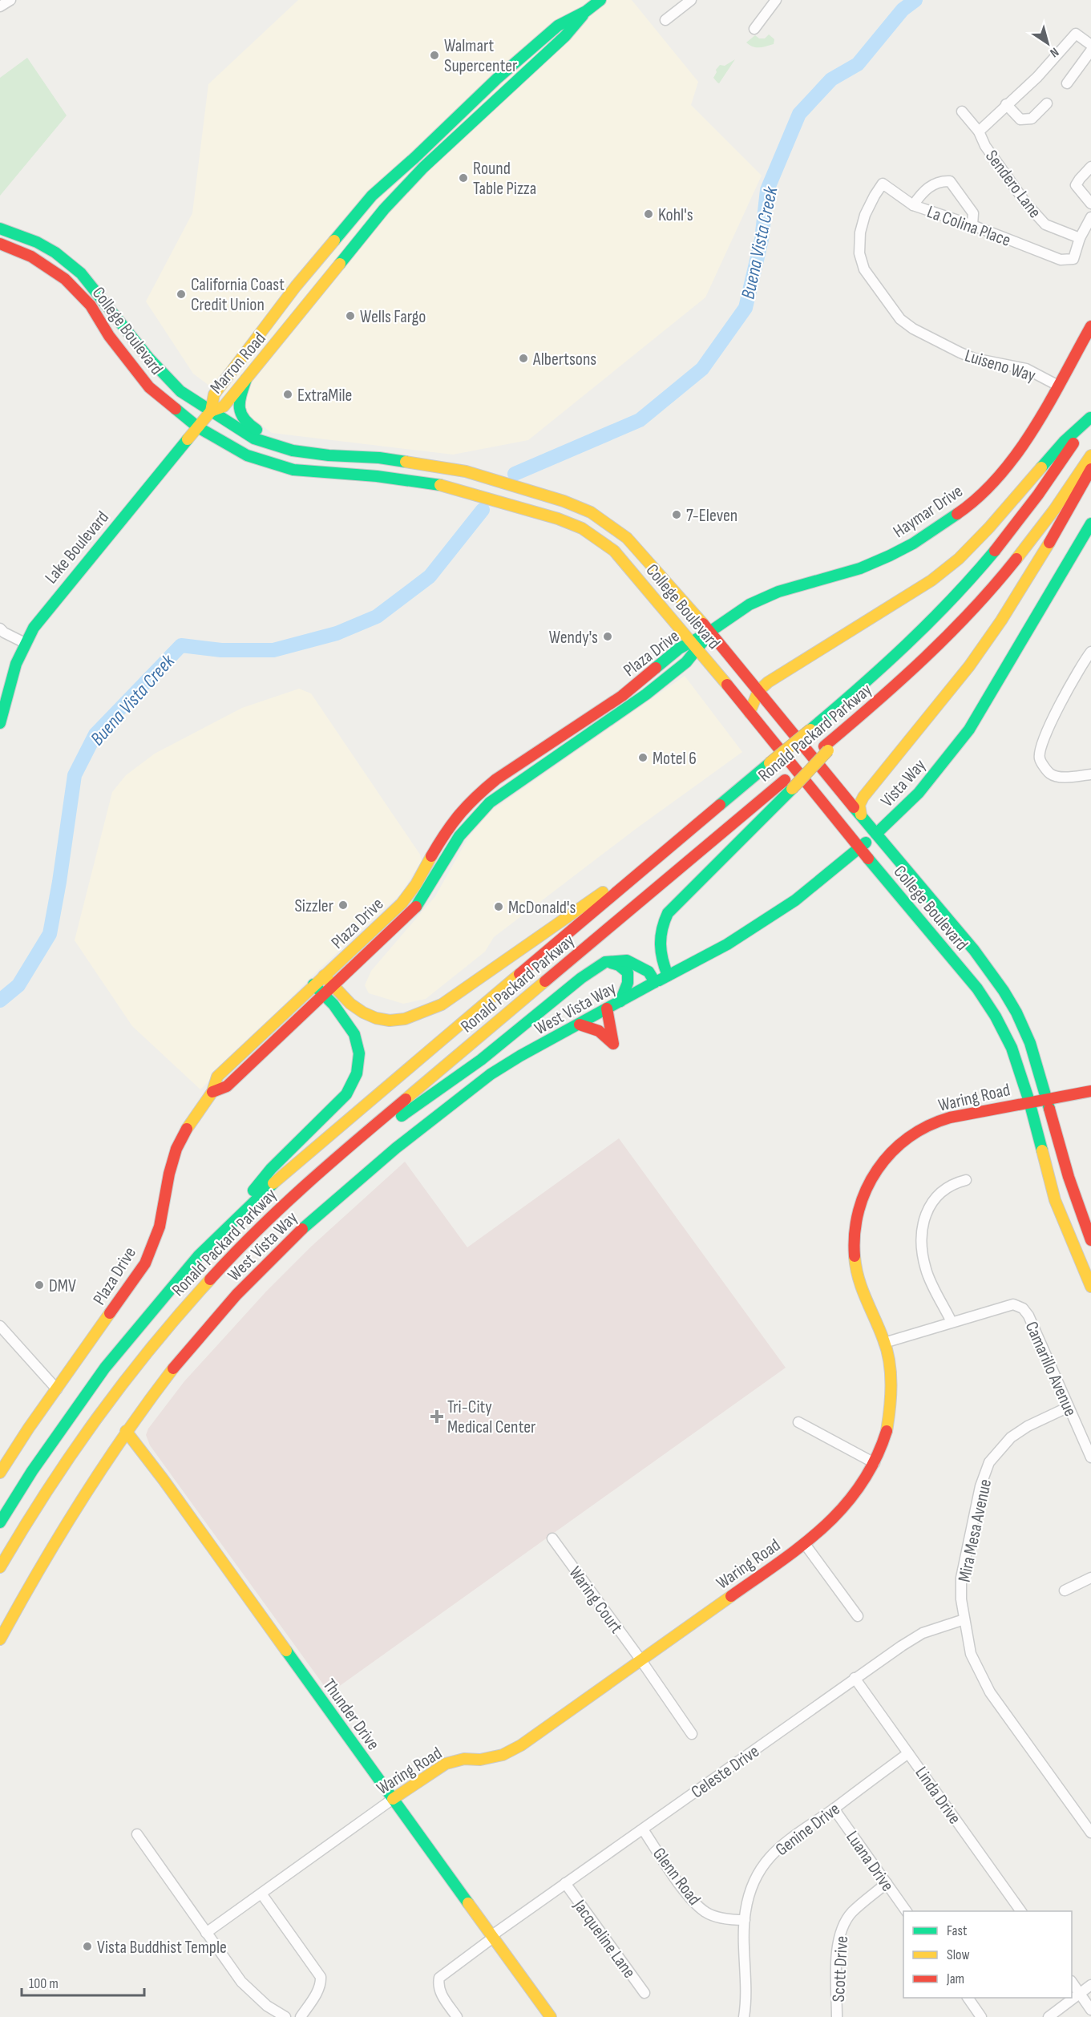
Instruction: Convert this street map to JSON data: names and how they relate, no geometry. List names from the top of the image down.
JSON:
{
  "streets": {
    "main road": [
      "College Boulevard",
      "Marron Road",
      "Haymar Drive",
      "Lake Boulevard",
      "Plaza Drive",
      "Ronald Packard Parkway",
      "Vista Way",
      "West Vista Way",
      "Waring Road",
      "Thunder Drive"
    ],
    "street": [
      "Sendero Lane",
      "La Colina Place",
      "Luiseno Way",
      "Camarillo Avenue",
      "Mira Mesa Avenue",
      "Waring Court",
      "Celeste Drive",
      "Linda Drive",
      "Genine Drive",
      "Luana Drive",
      "Glenn Road",
      "Jacqueline Lane",
      "Scott Drive"
    ]
  },
  "crossings": [
    ["Sendero Lane", "La Colina Place"],
    ["La Colina Place", "Luiseno Way"],
    ["College Boulevard", "Marron Road"],
    ["College Boulevard", "Haymar Drive"],
    ["College Boulevard", "Lake Boulevard"],
    ["College Boulevard", "Plaza Drive"],
    ["College Boulevard", "Vista Way"],
    ["College Boulevard", "Waring Road"],
    ["Marron Road", "Lake Boulevard"],
    ["Luiseno Way", "Haymar Drive"],
    ["Haymar Drive", "Plaza Drive"],
    ["Vista Way", "West Vista Way"],
    ["West Vista Way", "Thunder Drive"],
    ["Waring Road", "Camarillo Avenue"],
    ["Waring Road", "Waring Court"],
    ["Waring Road", "Thunder Drive"],
    ["Camarillo Avenue", "Mira Mesa Avenue"],
    ["Mira Mesa Avenue", "Celeste Drive"],
    ["Thunder Drive", "Celeste Drive"],
    ["Celeste Drive", "Linda Drive"],
    ["Celeste Drive", "Glenn Road"],
    ["Celeste Drive", "Jacqueline Lane"],
    ["Linda Drive", "Genine Drive"],
    ["Genine Drive", "Luana Drive"],
    ["Genine Drive", "Glenn Road"],
    ["Luana Drive", "Scott Drive"]
  ],
  "water": ["Buena Vista Creek"],
  "places": {
    "other": [
      "Walmart Supercenter",
      "Round Table Pizza",
      "Kohl's",
      "California Coast Credit Union",
      "Wells Fargo",
      "Albertsons",
      "ExtraMile",
      "7-Eleven",
      "Wendy's",
      "Motel 6",
      "Sizzler",
      "McDonald's",
      "DMV",
      "Vista Buddhist Temple"
    ],
    "health": ["Tri-City Medical Center"]
  },
  "legend": ["Fast", "Slow", "Jam"],
  "scale_bar": "100 m",
  "north": "bottom right"
}
